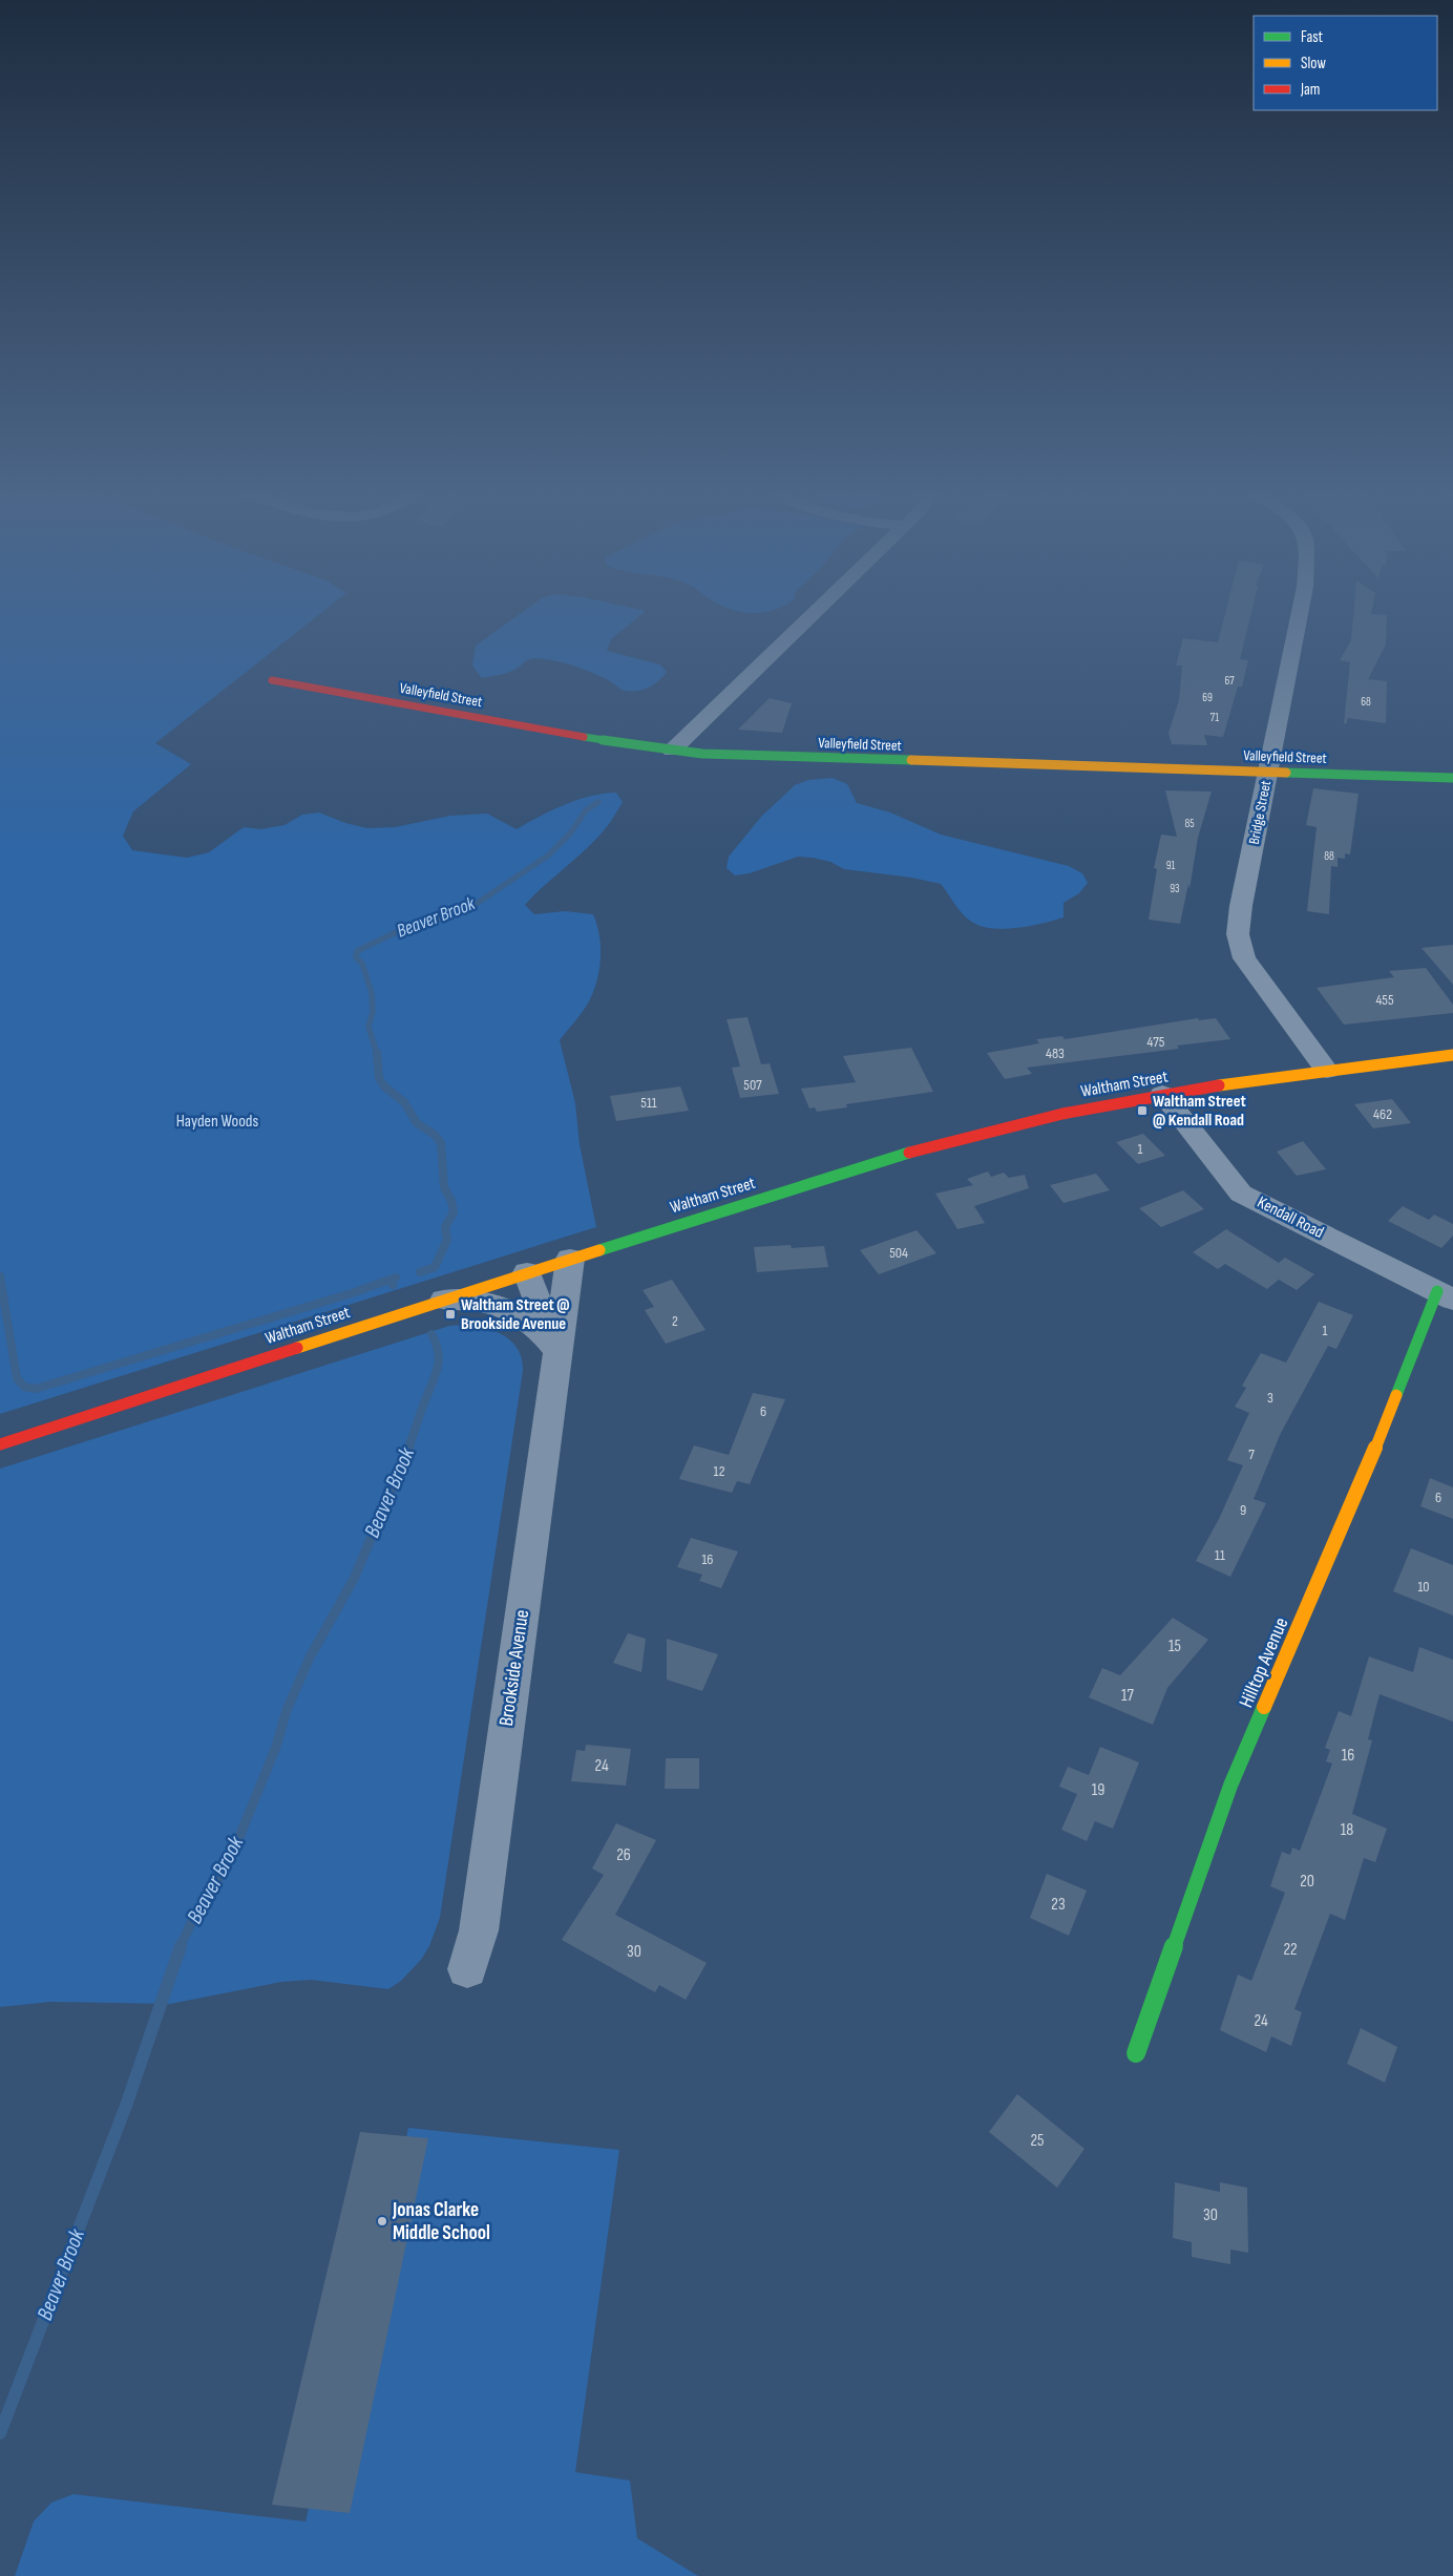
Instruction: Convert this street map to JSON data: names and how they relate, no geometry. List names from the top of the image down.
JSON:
{
  "streets": {
    "street": [
      "Valleyfield Street",
      "Bridge Street",
      "Waltham Street",
      "Kendall Road",
      "Hilltop Avenue",
      "Brookside Avenue"
    ]
  },
  "crossings": [
    ["Valleyfield Street", "Bridge Street"],
    ["Bridge Street", "Waltham Street"],
    ["Waltham Street", "Kendall Road"],
    ["Waltham Street", "Brookside Avenue"],
    ["Kendall Road", "Hilltop Avenue"]
  ],
  "water": ["Beaver Brook"],
  "parks": ["Hayden Woods"],
  "places": {
    "transit": ["Waltham Street @ Kendall Road", "Waltham Street @ Brookside Avenue"],
    "other": ["Jonas Clarke Middle School"]
  },
  "house_numbers": [
    "67",
    "69",
    "68",
    "71",
    "85",
    "88",
    "91",
    "93",
    "455",
    "475",
    "483",
    "507",
    "511",
    "462",
    "1",
    "504",
    "2",
    "1",
    "3",
    "6",
    "7",
    "12",
    "6",
    "9",
    "11",
    "16",
    "10",
    "15",
    "17",
    "16",
    "24",
    "19",
    "18",
    "26",
    "20",
    "23",
    "22",
    "30",
    "24",
    "25",
    "30"
  ],
  "legend": ["Fast", "Slow", "Jam"]
}
